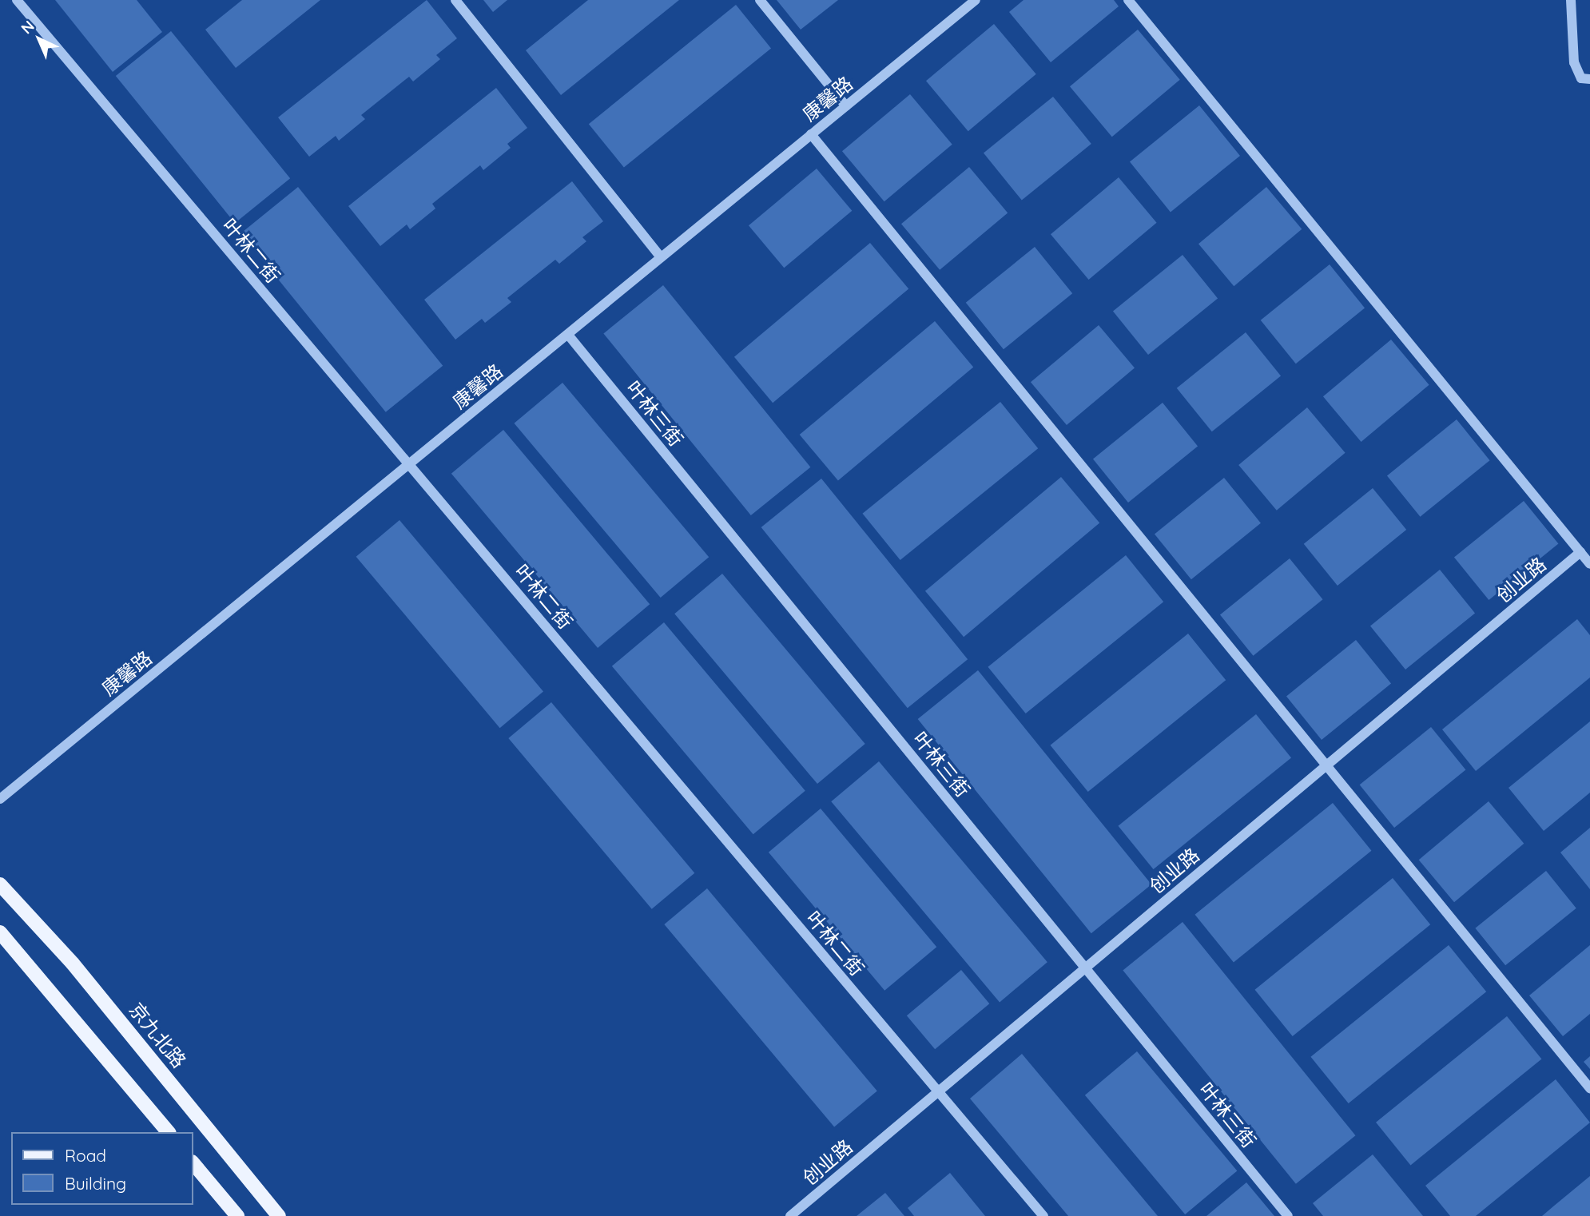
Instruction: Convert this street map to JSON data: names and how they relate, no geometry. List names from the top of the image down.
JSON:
{
  "streets": {
    "main road": ["京九北路"],
    "street": [
      "康馨路",
      "叶林二街",
      "叶林三街",
      "创业路"
    ]
  },
  "crossings": [
    ["康馨路", "叶林二街"],
    ["康馨路", "叶林三街"],
    ["叶林二街", "创业路"],
    ["叶林三街", "创业路"]
  ],
  "legend": ["Road", "Building"],
  "north": "top left"
}
